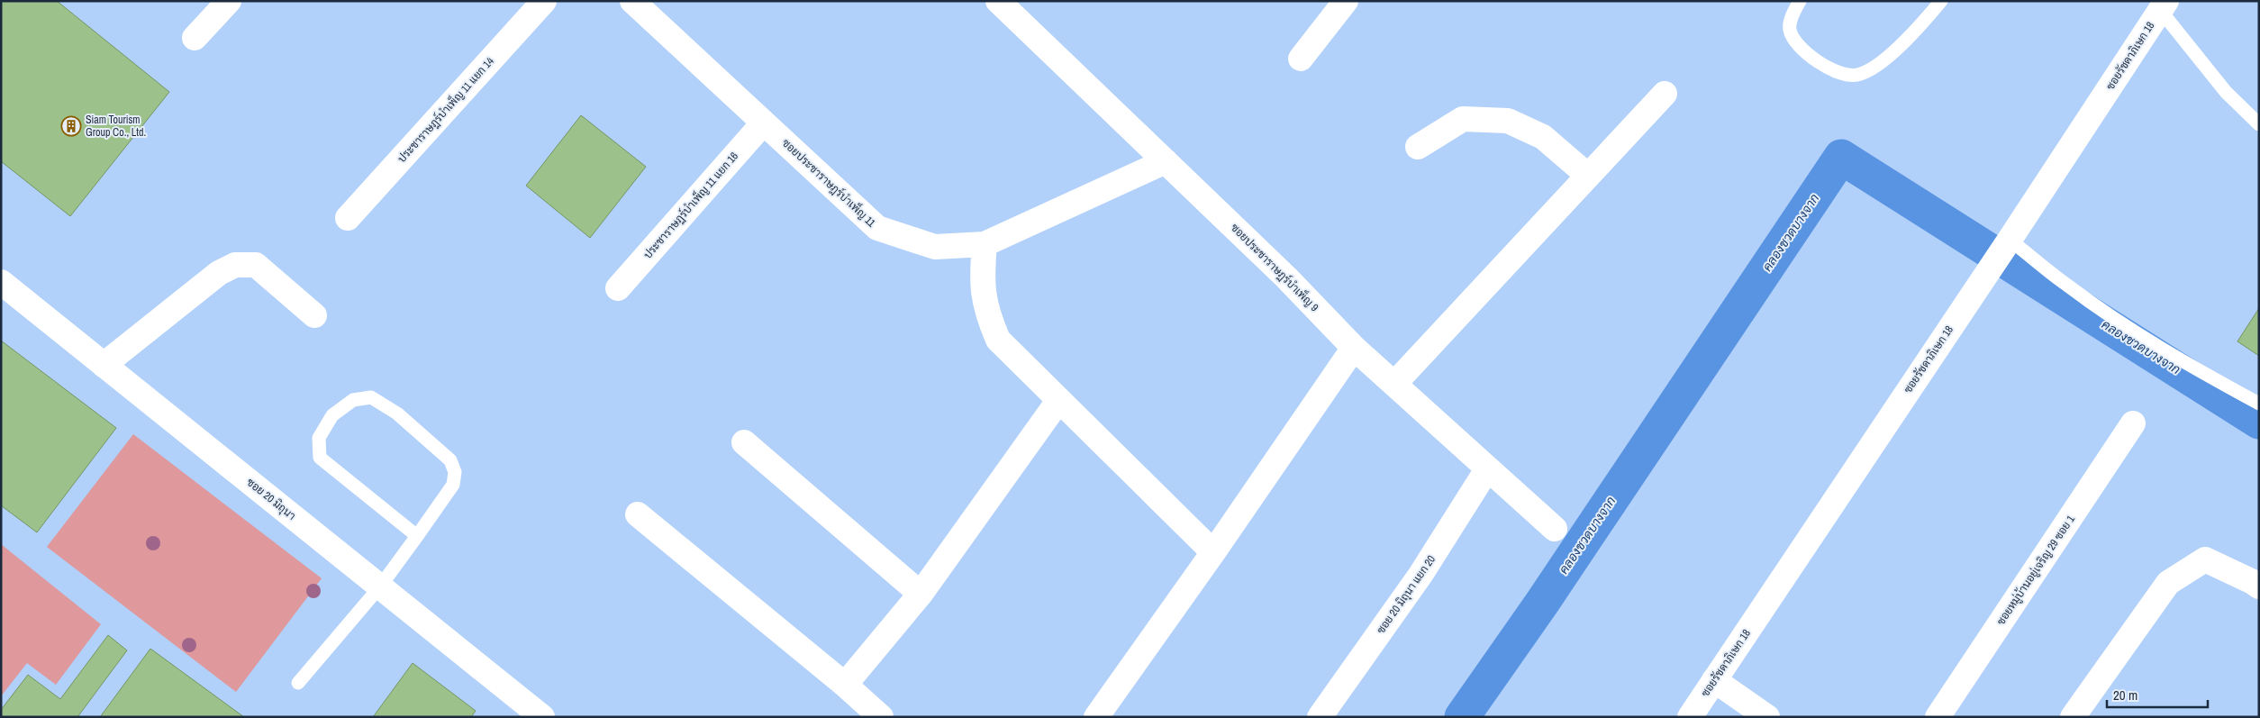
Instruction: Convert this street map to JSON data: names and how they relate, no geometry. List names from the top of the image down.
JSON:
{
  "streets": {
    "street": [
      "ซอยรัชดาภิเษก 18",
      "ประชาราษฎร์บำเพ็ญ 11 แยก 14",
      "ซอยประชาราษฎร์บำเพ็ญ 11",
      "ประชาราษฎร์บำเพ็ญ 11 แยก 16",
      "ซอยประชาราษฎร์บำเพ็ญ 9",
      "ซอย 20 มิถุนา",
      "ซอยหมู่บ้านอยู่เจริญ 29 ซอย 1",
      "ซอย 20 มิถุนา แยก 20"
    ]
  },
  "crossings": [
    ["ซอยประชาราษฎร์บำเพ็ญ 11", "ประชาราษฎร์บำเพ็ญ 11 แยก 16"],
    ["ซอยประชาราษฎร์บำเพ็ญ 11", "ซอยประชาราษฎร์บำเพ็ญ 9"],
    ["ซอยประชาราษฎร์บำเพ็ญ 9", "ซอย 20 มิถุนา แยก 20"]
  ],
  "water": ["คลองชวดบางจาก"],
  "places": {
    "building": ["Siam Tourism Group Co., Ltd."]
  },
  "scale_bar": "20 m"
}
